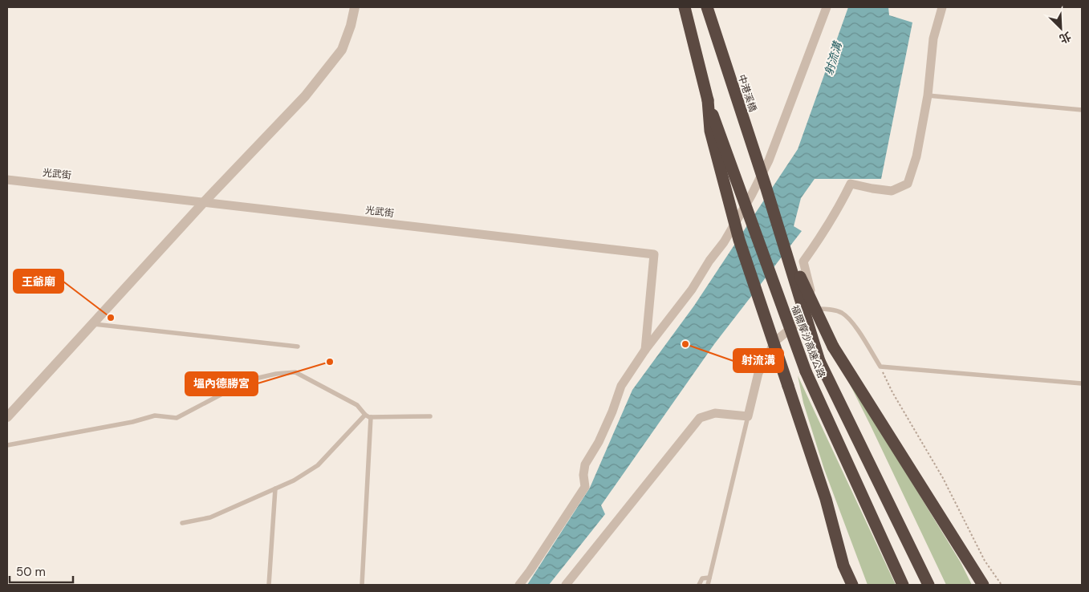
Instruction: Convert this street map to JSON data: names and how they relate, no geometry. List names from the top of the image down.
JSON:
{
  "streets": {
    "highway": ["中港溪橋", "福爾摩沙高速公路"],
    "street": ["光武街"]
  },
  "crossings": [
    ["中港溪橋", "福爾摩沙高速公路"]
  ],
  "water": ["射流溝"],
  "places": ["王爺廟", "射流溝", "塭內德勝宮"],
  "scale_bar": "50 m",
  "north": "bottom right"
}
